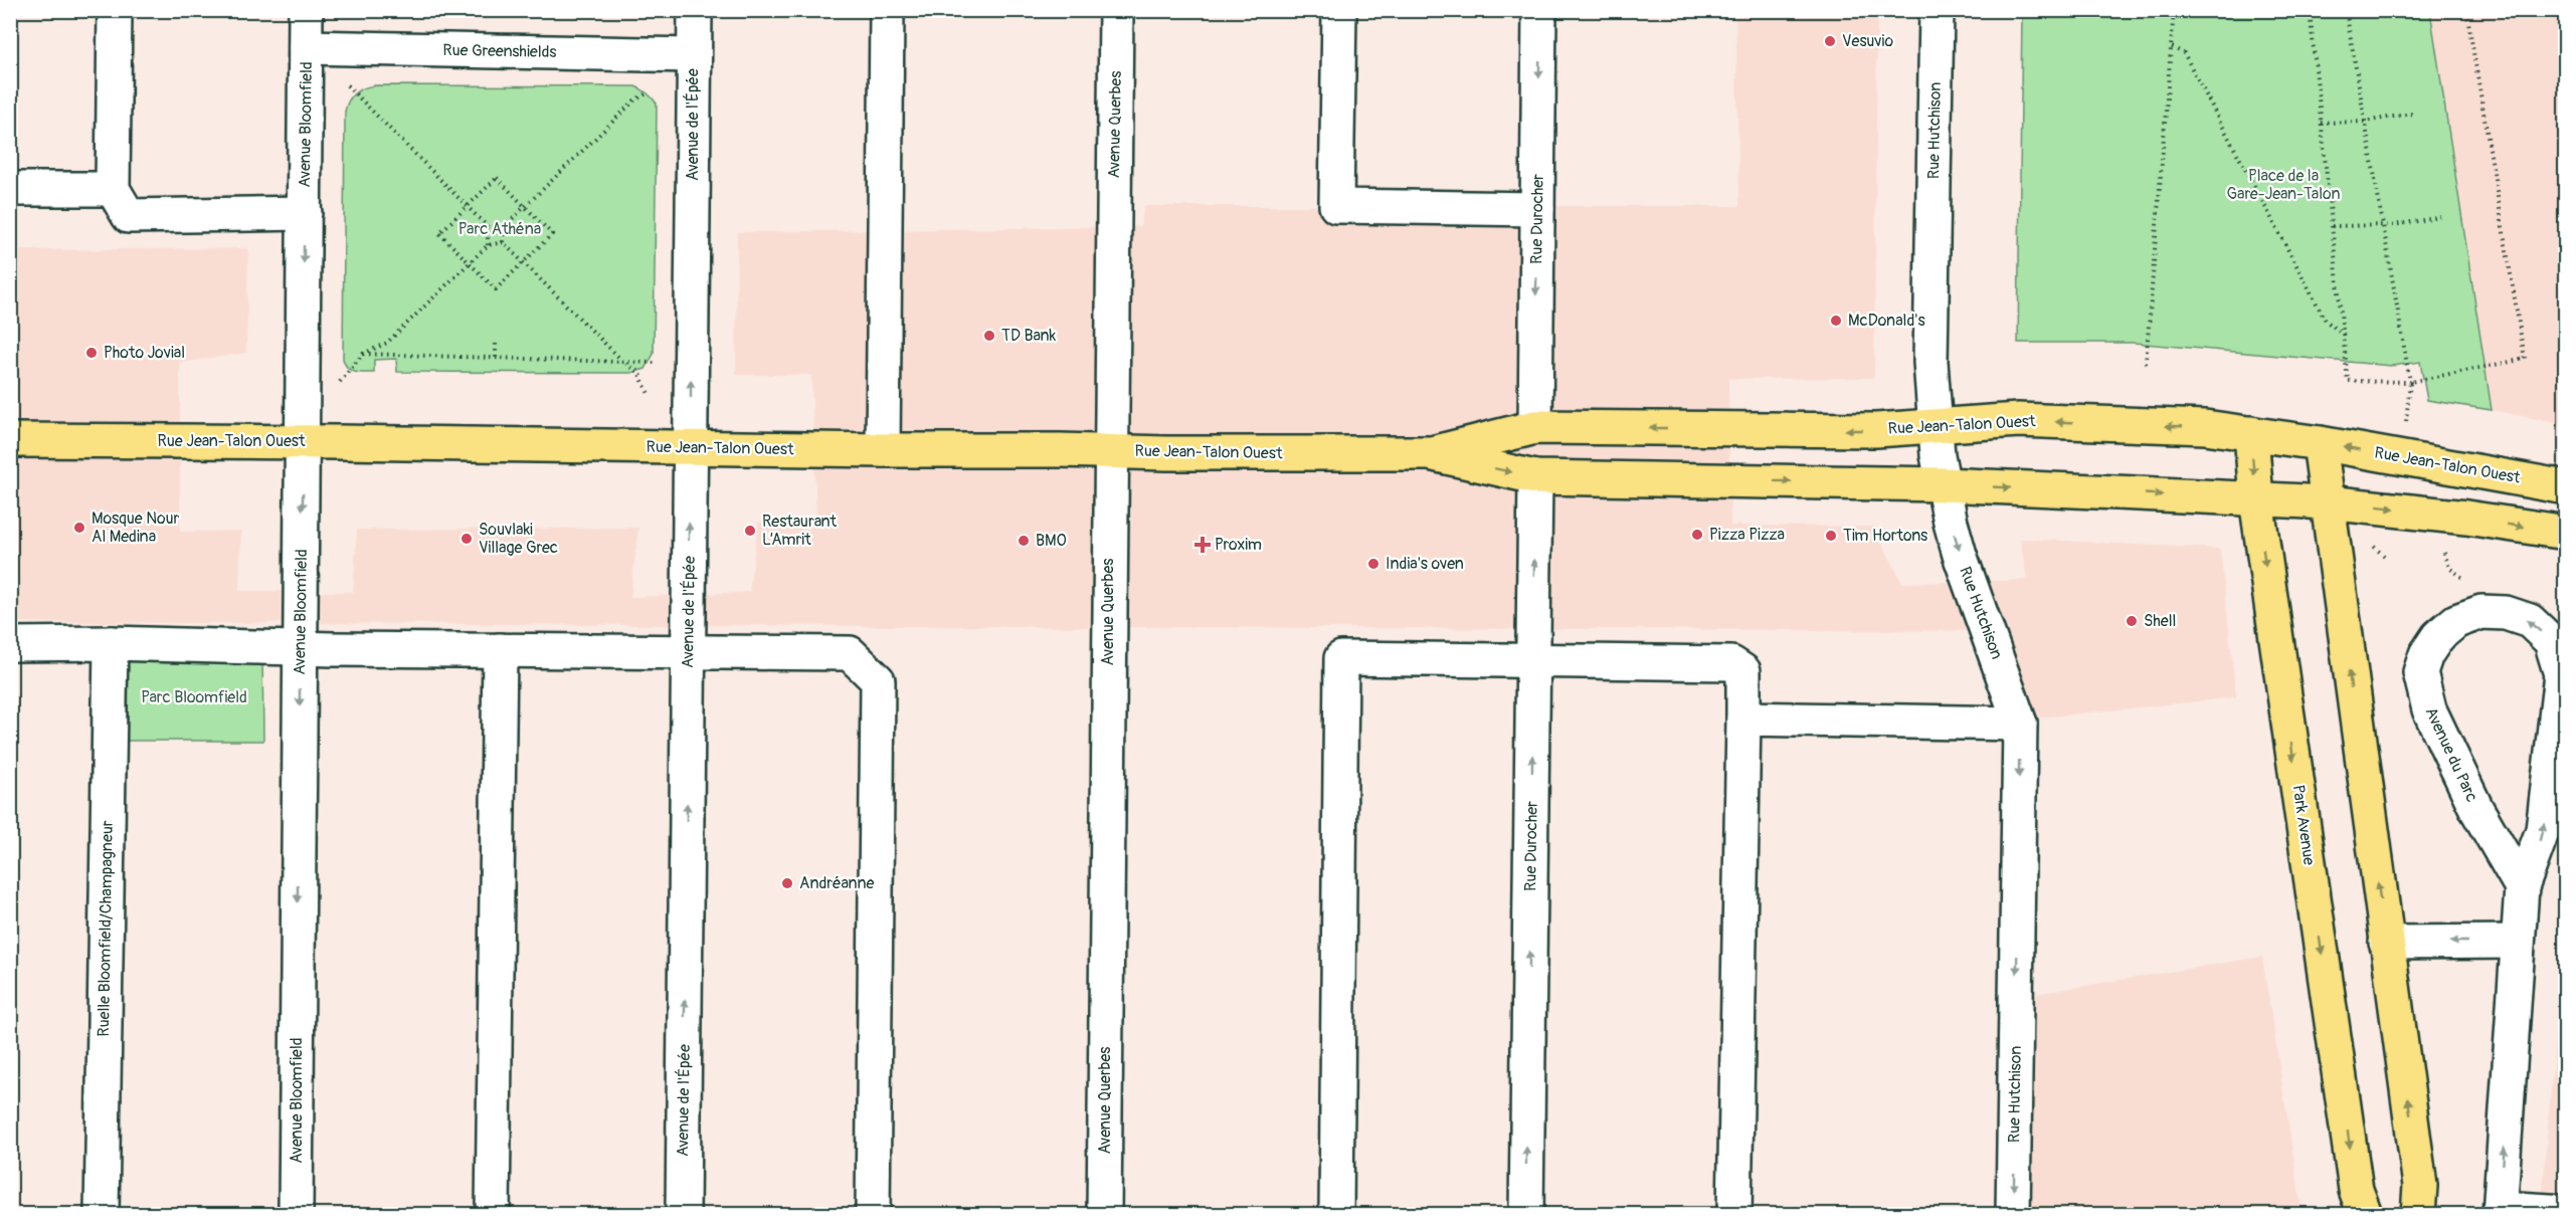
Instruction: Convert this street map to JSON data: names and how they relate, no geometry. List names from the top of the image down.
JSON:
{
  "streets": {
    "main road": ["Rue Jean-Talon Ouest", "Park Avenue"],
    "street": [
      "Rue Greenshields",
      "Avenue Bloomfield",
      "Avenue de l'Épée",
      "Avenue Querbes",
      "Rue Hutchison",
      "Rue Durocher",
      "Avenue du Parc",
      "Ruelle Bloomfield/Champagneur"
    ]
  },
  "crossings": [
    ["Rue Greenshields", "Avenue Bloomfield"],
    ["Rue Greenshields", "Avenue de l'Épée"],
    ["Avenue Bloomfield", "Rue Jean-Talon Ouest"],
    ["Avenue de l'Épée", "Rue Jean-Talon Ouest"],
    ["Avenue Querbes", "Rue Jean-Talon Ouest"],
    ["Rue Hutchison", "Rue Jean-Talon Ouest"],
    ["Rue Durocher", "Rue Jean-Talon Ouest"],
    ["Rue Jean-Talon Ouest", "Park Avenue"]
  ],
  "parks": ["Place de la Gare-Jean-Talon", "Parc Athéna", "Parc Bloomfield"],
  "places": {
    "other": [
      "Vesuvio",
      "McDonald's",
      "TD Bank",
      "Photo Jovial",
      "Mosque Nour Al Medina",
      "Restaurant L’Amrit",
      "Pizza Pizza",
      "Tim Hortons",
      "Souvlaki Village Grec",
      "BMO",
      "India's oven",
      "Shell",
      "Andréanne"
    ],
    "health": ["Proxim"]
  }
}
